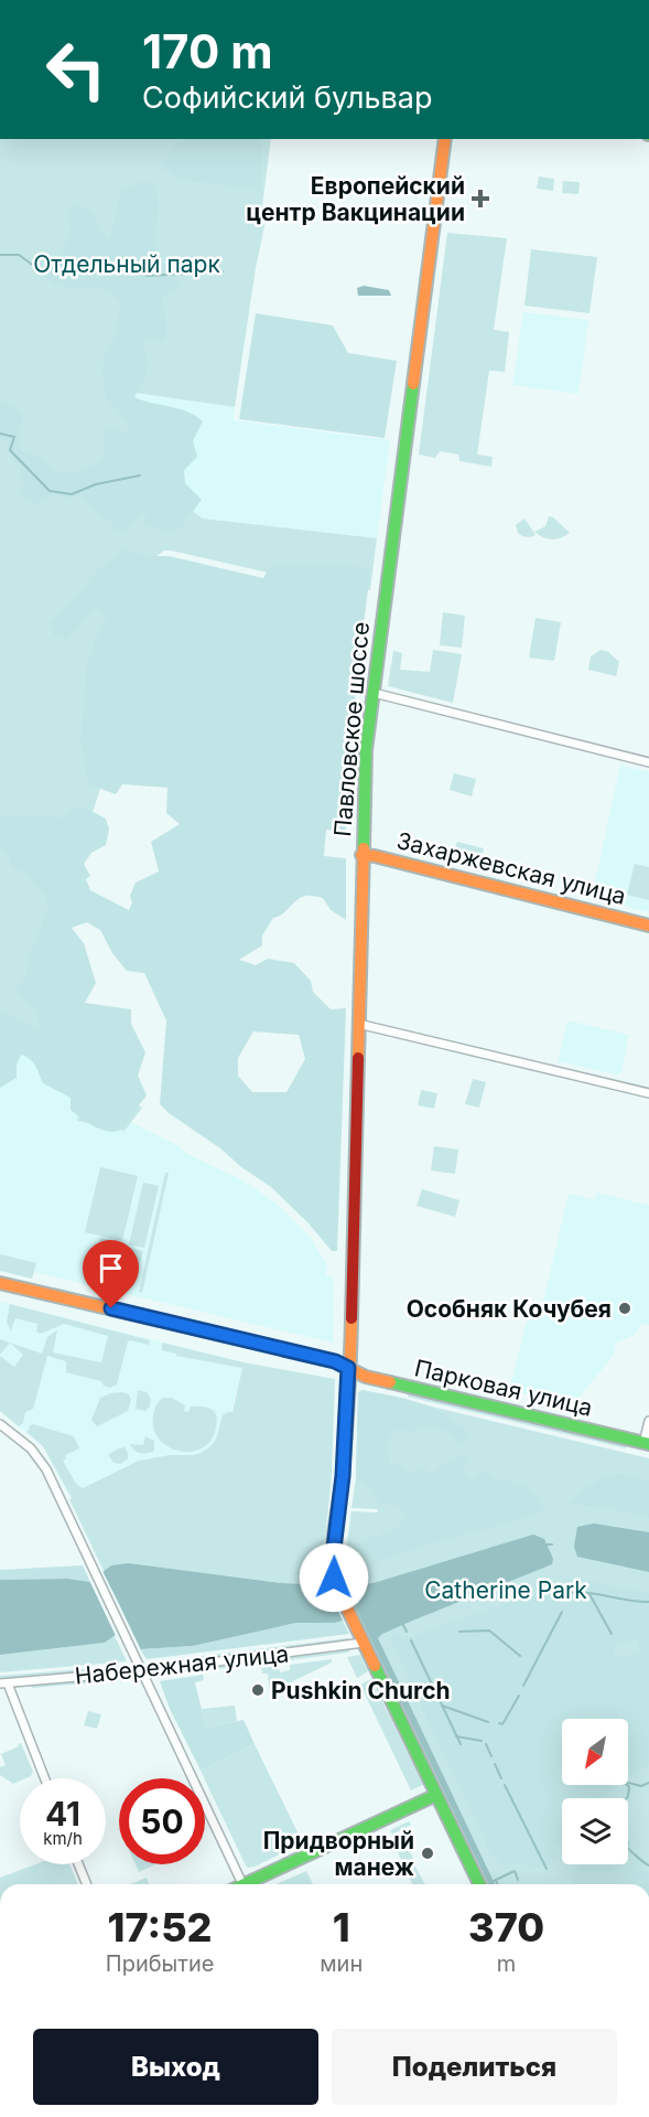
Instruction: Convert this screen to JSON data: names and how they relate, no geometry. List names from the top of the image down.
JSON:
{
  "streets": {
    "main road": ["Павловское шоссе", "Захаржевская улица", "Парковая улица"],
    "street": ["Набережная улица"]
  },
  "crossings": [
    ["Павловское шоссе", "Захаржевская улица"],
    ["Павловское шоссе", "Парковая улица"],
    ["Павловское шоссе", "Набережная улица"]
  ],
  "parks": ["Отдельный парк", "Catherine Park"],
  "places": {
    "health": ["Европейский центр Вакцинации"],
    "other": ["Особняк Кочубея", "Pushkin Church", "Придворный манеж"]
  },
  "north": "bottom left",
  "page": {
    "turn": ["170 m", "Софийский бульвар"],
    "speed": "41 km/h",
    "limit": "50",
    "eta": [
      "17:52",
      "Прибытие",
      "1",
      "мин",
      "370",
      "m"
    ],
    "buttons": ["Выход", "Поделиться"]
  }
}
